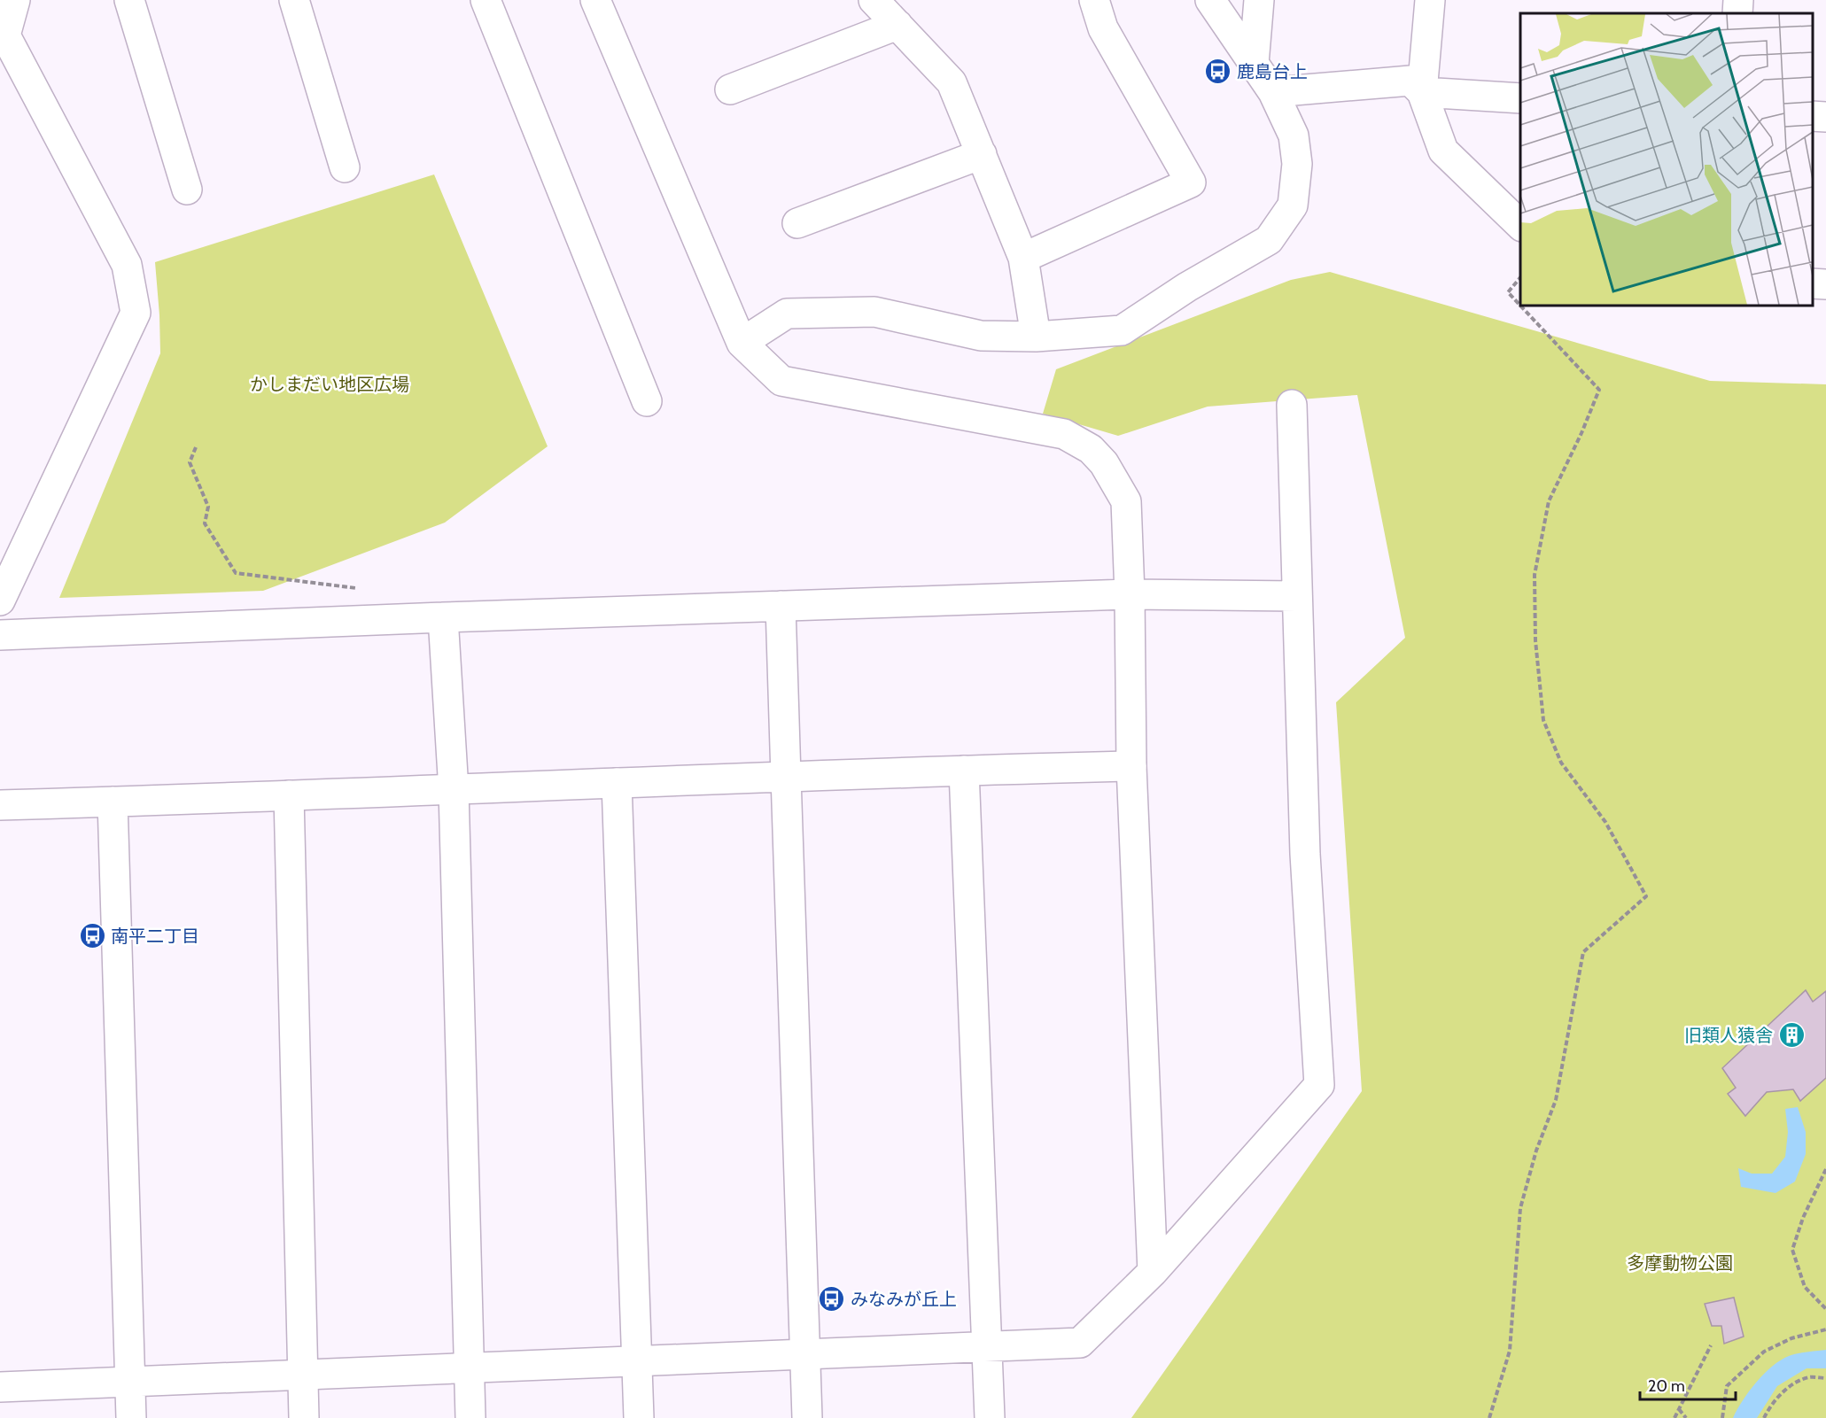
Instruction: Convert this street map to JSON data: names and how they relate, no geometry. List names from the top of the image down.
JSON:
{
  "parks": ["かしまだい地区広場", "多摩動物公園"],
  "places": {
    "bus stop": ["鹿島台上", "南平二丁目", "みなみが丘上"],
    "building": ["旧類人猿舎"]
  },
  "scale_bar": "20 m"
}
